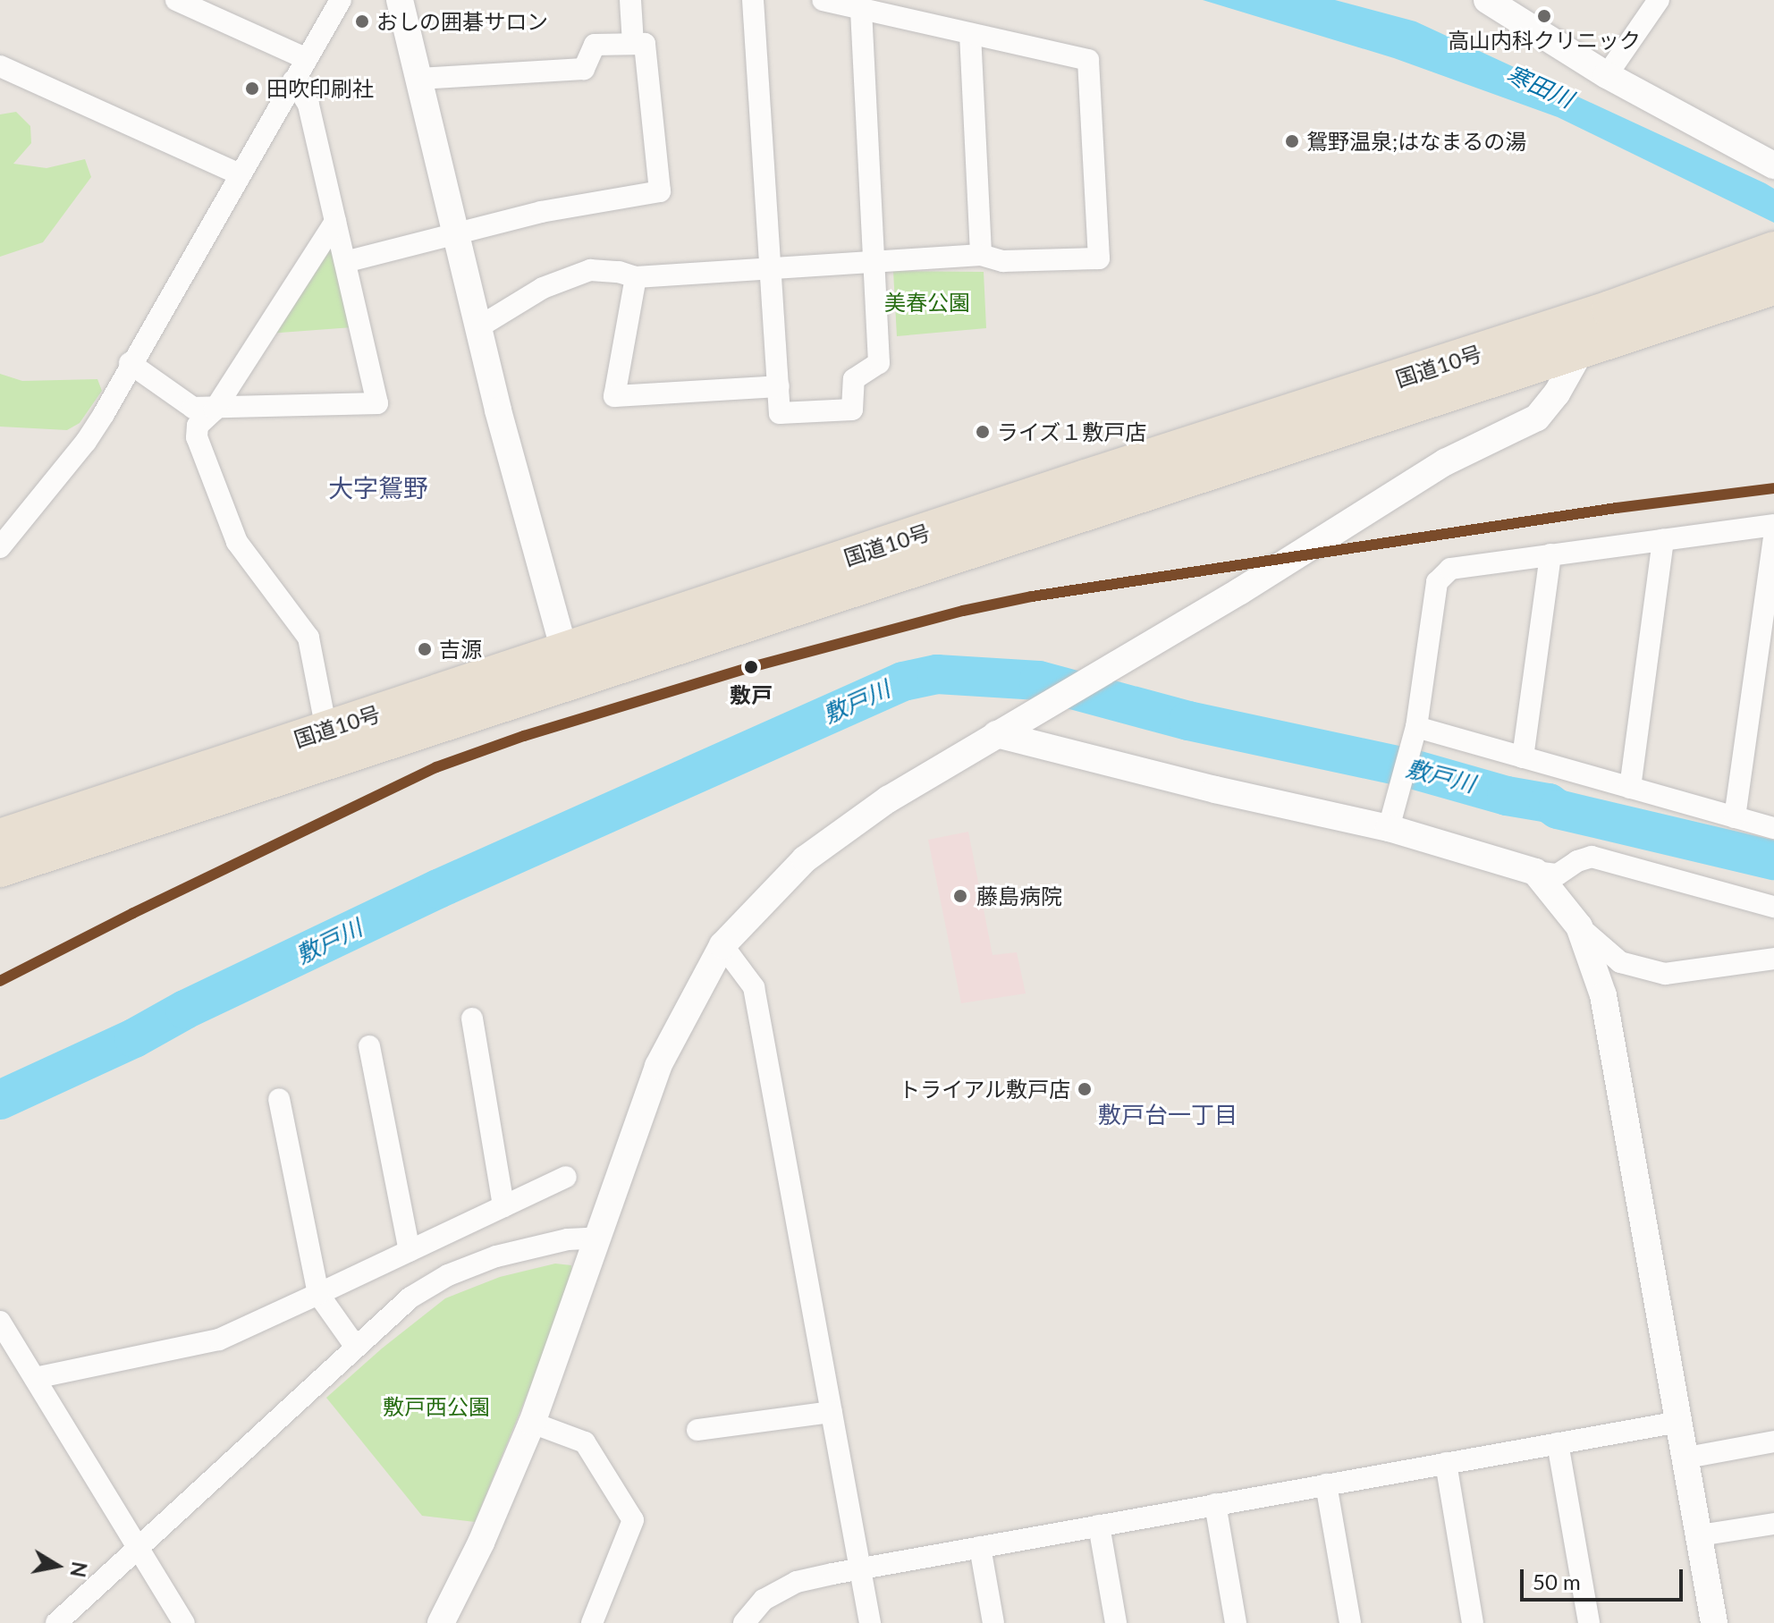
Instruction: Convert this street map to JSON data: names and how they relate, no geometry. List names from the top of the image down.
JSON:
{
  "streets": {
    "highway": ["国道10号"]
  },
  "districts": ["大字鴛野", "敷戸台一丁目"],
  "water": ["寒田川", "敷戸川"],
  "parks": ["美春公園", "敷戸西公園"],
  "places": [
    "高山内科クリニック",
    "おしの囲碁サロン",
    "田吹印刷社",
    "鴛野温泉;はなまるの湯",
    "ライズ１敷戸店",
    "吉源",
    "敷戸",
    "藤島病院",
    "トライアル敷戸店"
  ],
  "scale_bar": "50 m",
  "north": "right"
}
